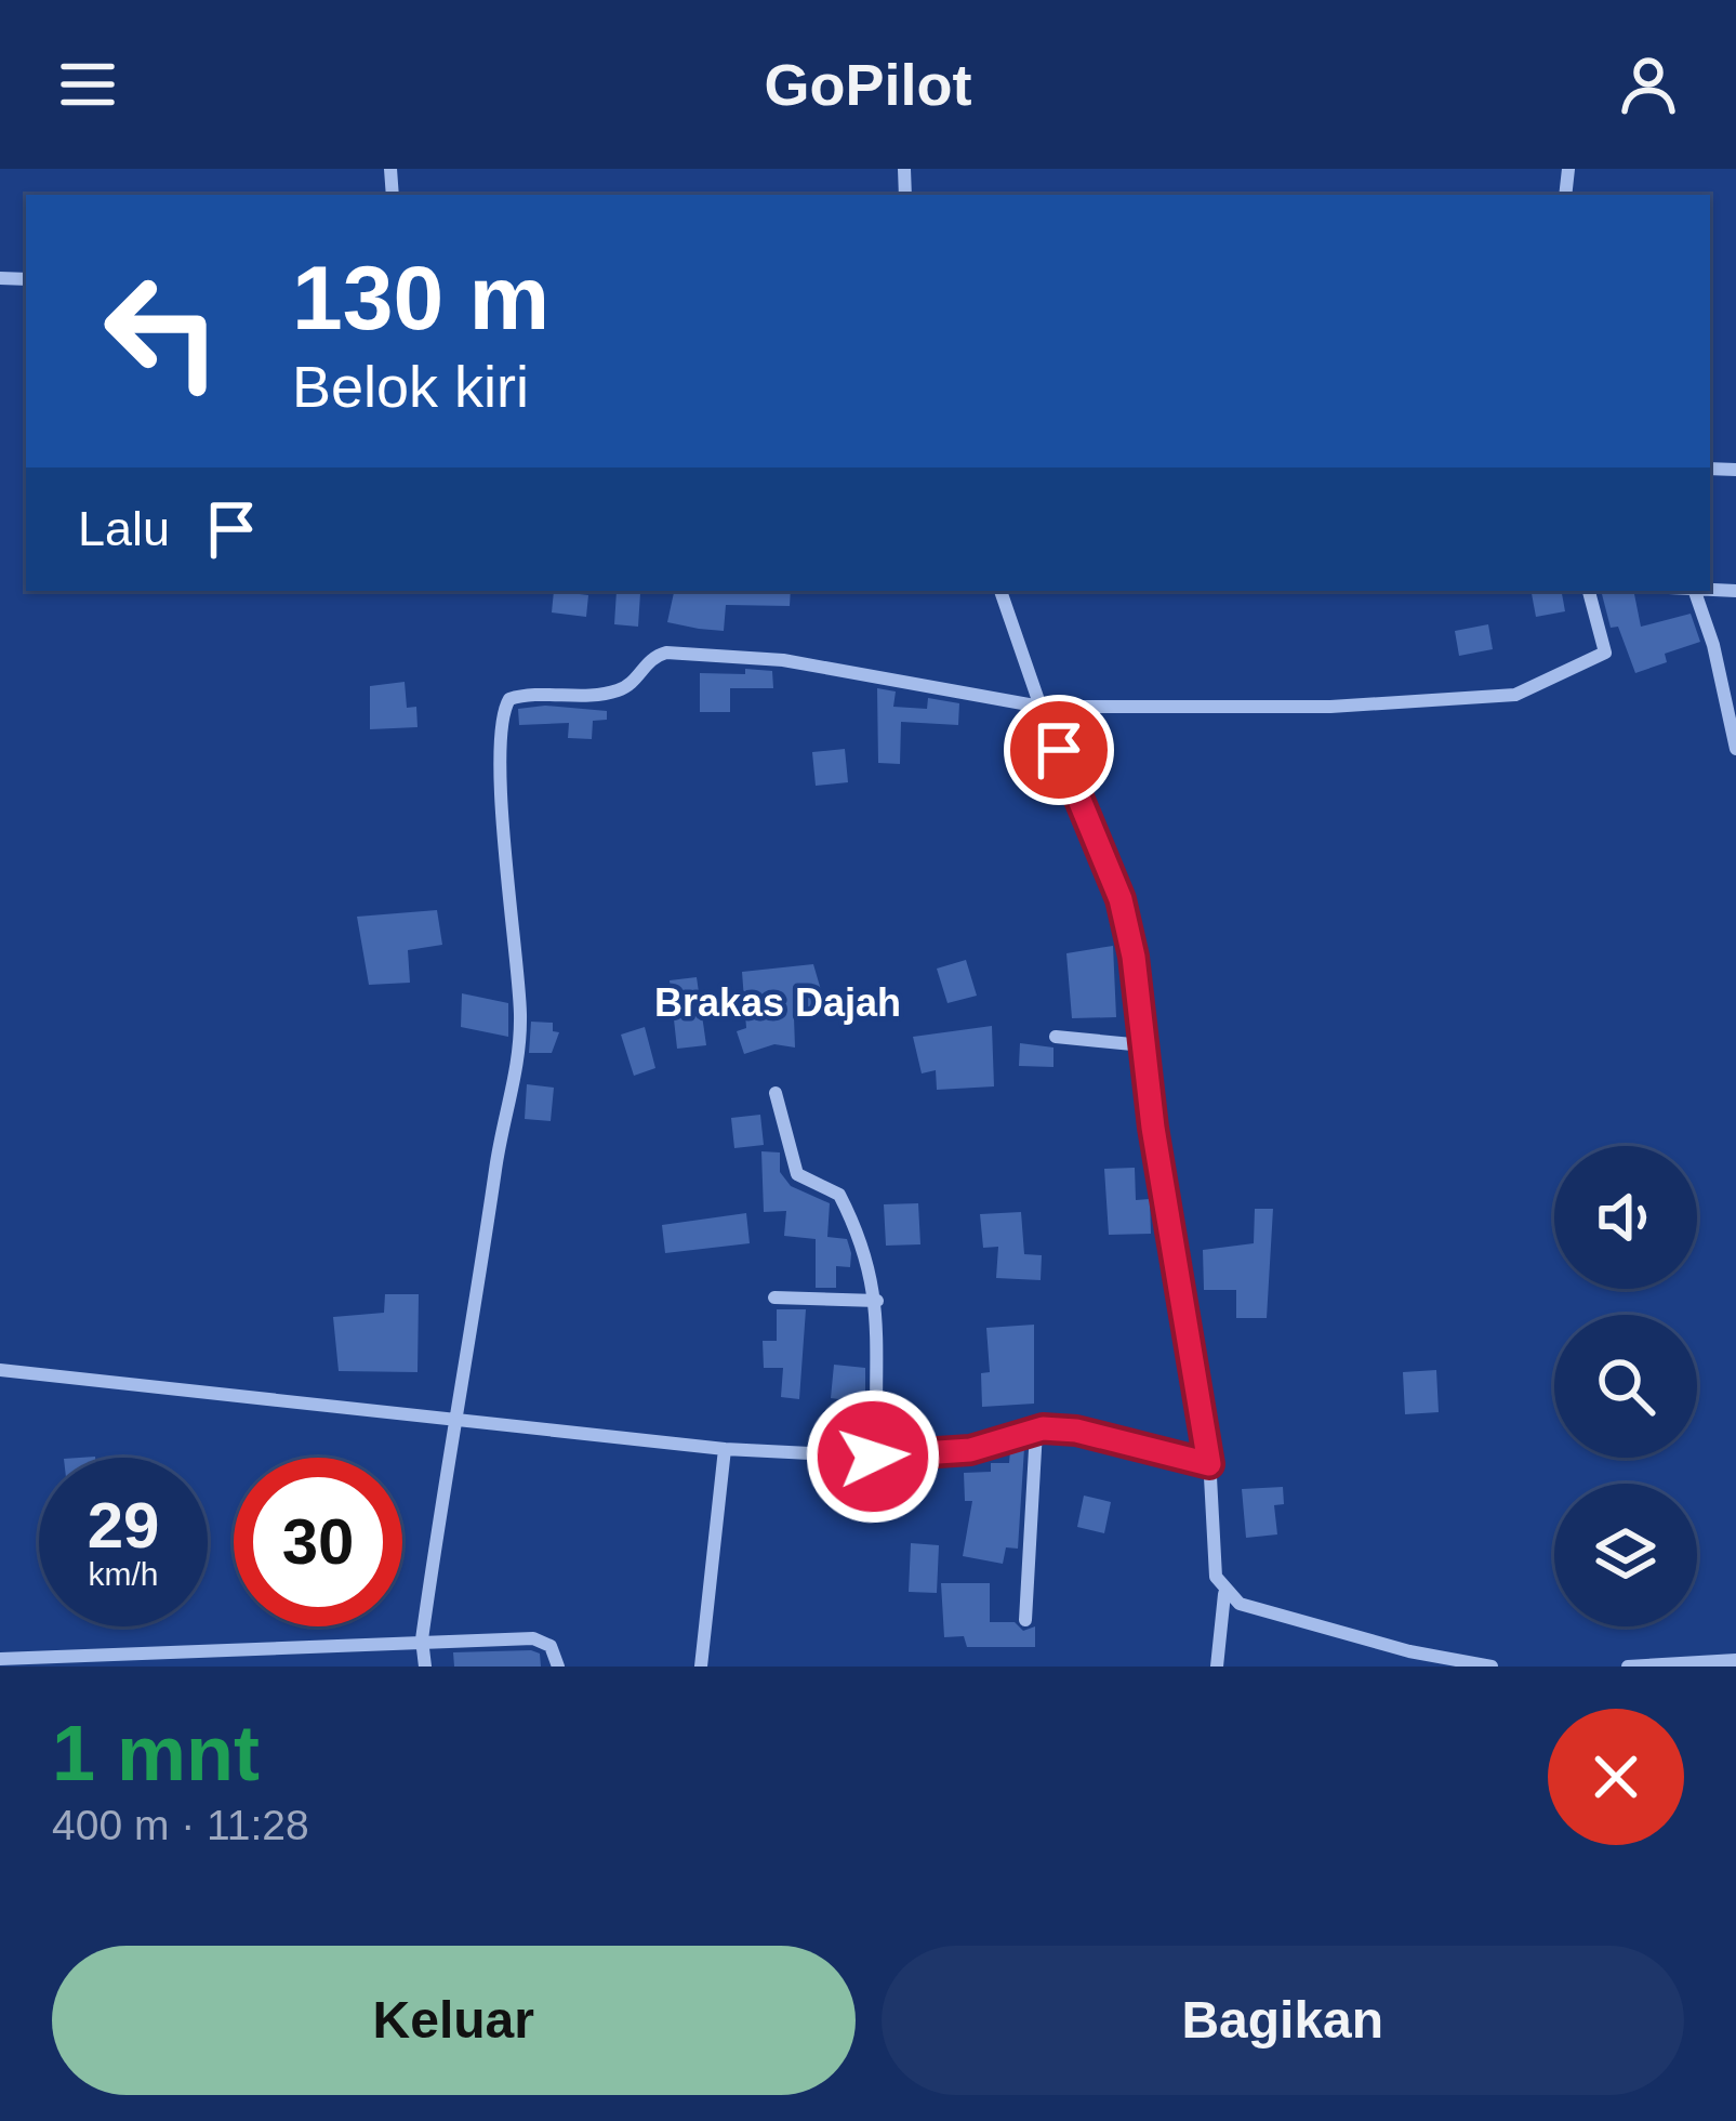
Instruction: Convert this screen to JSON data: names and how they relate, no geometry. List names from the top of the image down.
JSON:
{
  "districts": ["Brakas Dajah"],
  "page": {
    "header": "GoPilot",
    "turn": ["130 m", "Belok kiri"],
    "then": "Lalu",
    "speed": "29 km/h",
    "limit": "30",
    "heading": ["1 mnt", "400 m · 11:28"],
    "buttons": ["Keluar", "Bagikan"]
  }
}
